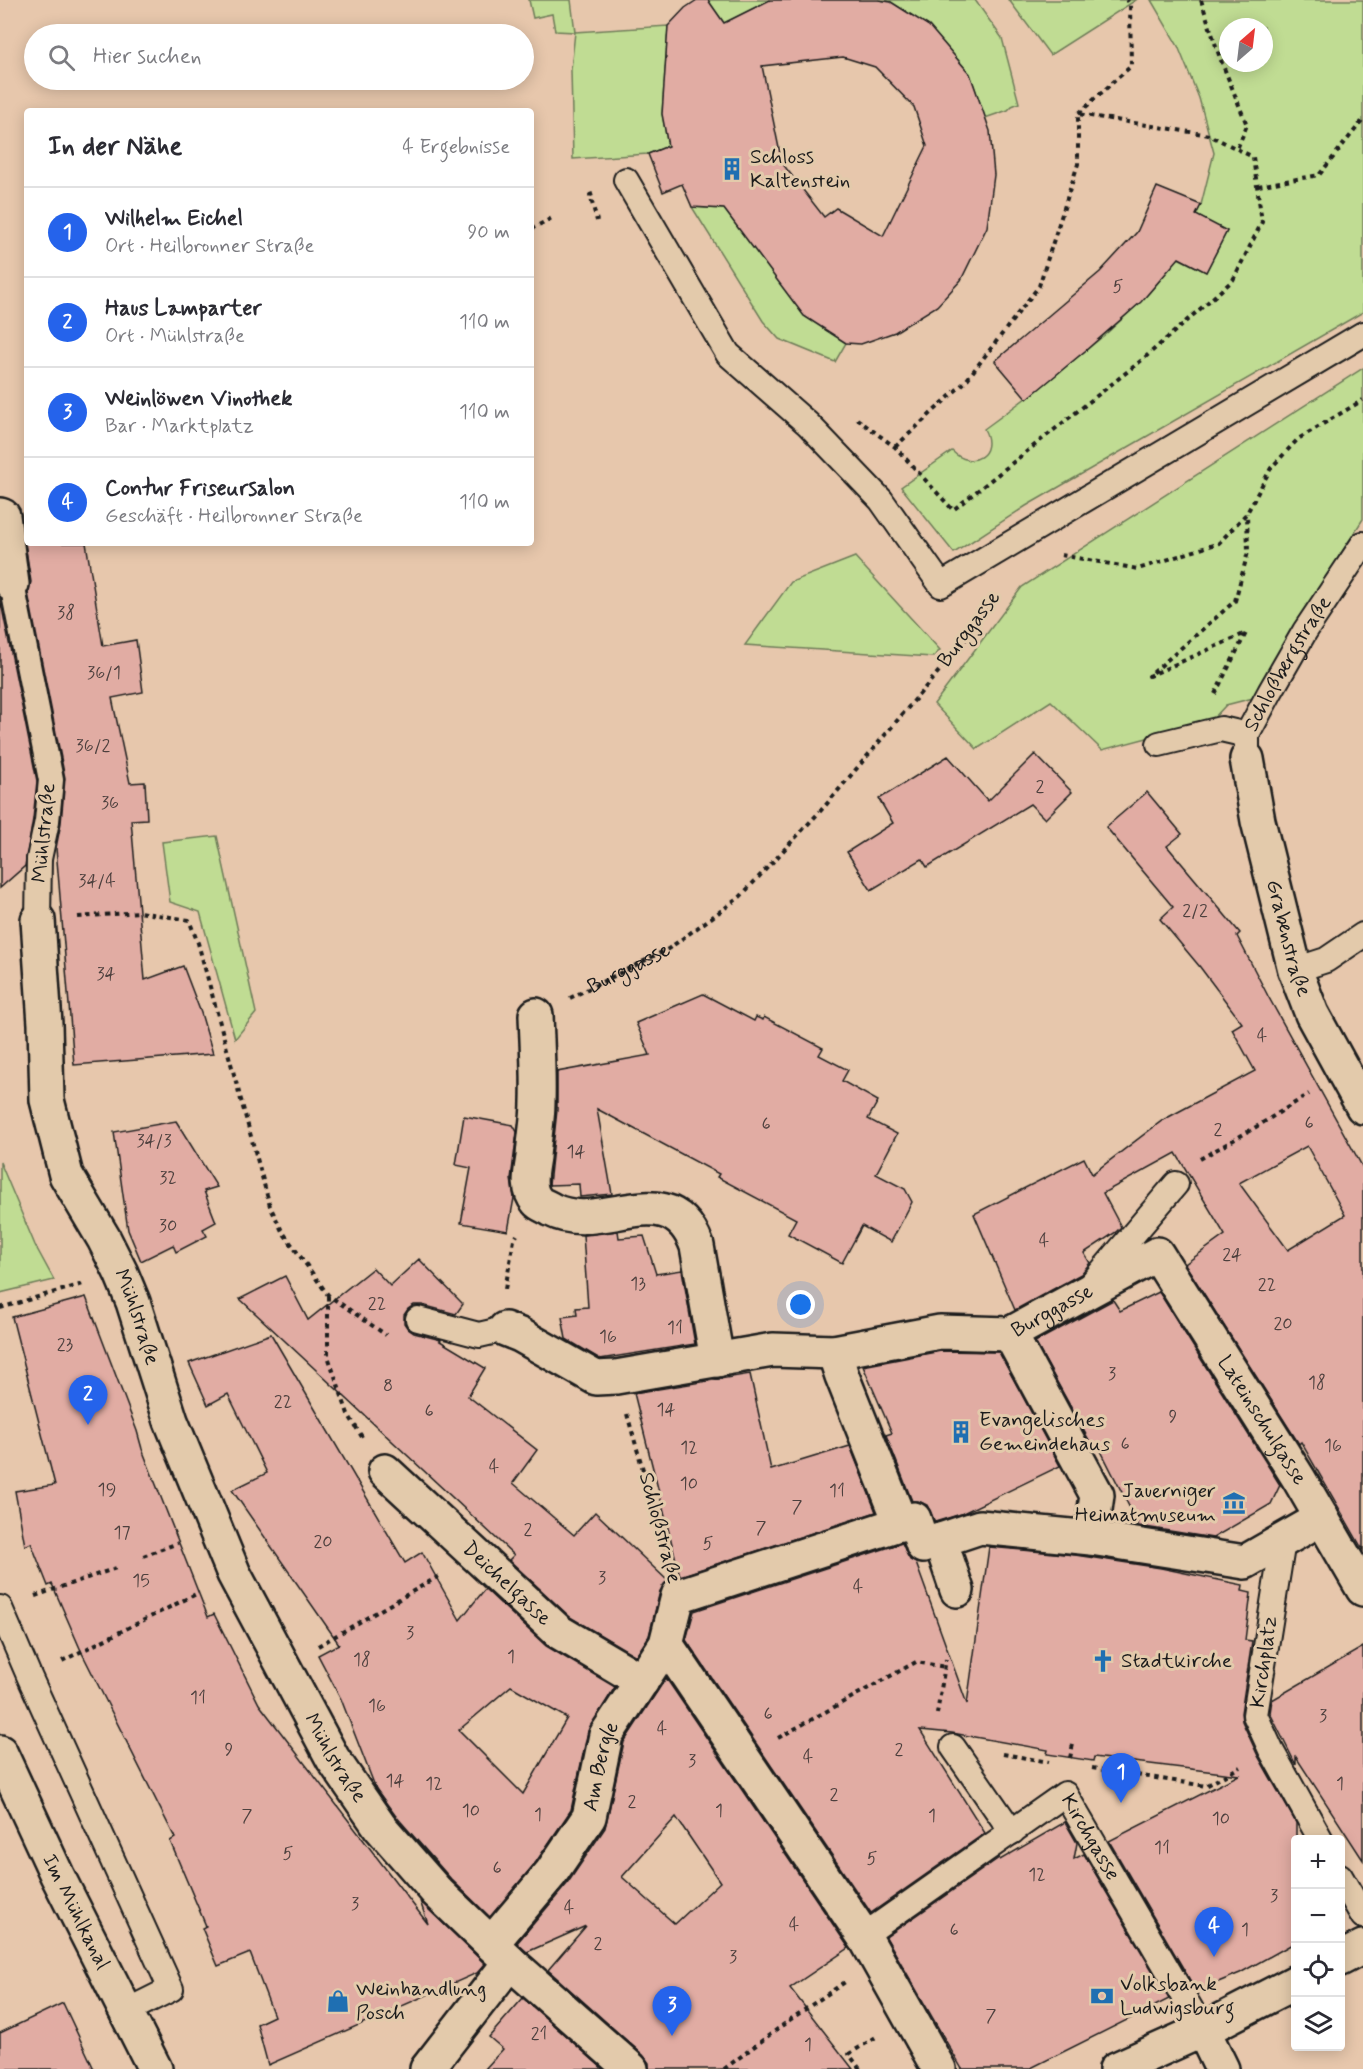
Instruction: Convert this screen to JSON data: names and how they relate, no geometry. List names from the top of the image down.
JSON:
{
  "streets": {
    "street": [
      "Burggasse",
      "Mühlstraße",
      "Grabenstraße",
      "Lateinschulgasse",
      "Schloßstraße",
      "Deichelgasse",
      "Am Bergle",
      "Im Mühlkanal"
    ],
    "lane": ["Schloßbergstraße", "Kirchplatz", "Kirchgasse"]
  },
  "crossings": [
    ["Burggasse", "Lateinschulgasse"],
    ["Burggasse", "Schloßstraße"],
    ["Schloßbergstraße", "Grabenstraße"],
    ["Mühlstraße", "Am Bergle"],
    ["Schloßstraße", "Am Bergle"],
    ["Deichelgasse", "Am Bergle"]
  ],
  "places": {
    "building": ["Schloss Kaltenstein", "Evangelisches Gemeindehaus"],
    "museum": ["Jauerniger Heimatmuseum"],
    "church": ["Stadtkirche"],
    "bank": ["Volksbank Ludwigsburg"],
    "shop": ["Weinhandlung Posch"]
  },
  "house_numbers": [
    "5",
    "38",
    "36/1",
    "36/2",
    "2",
    "36",
    "34/4",
    "2/2",
    "34",
    "4",
    "6",
    "6",
    "2",
    "34/3",
    "14",
    "32",
    "30",
    "4",
    "24",
    "13",
    "22",
    "22",
    "20",
    "11",
    "16",
    "23",
    "3",
    "18",
    "8",
    "22",
    "14",
    "6",
    "9",
    "6",
    "16",
    "12",
    "4",
    "10",
    "19",
    "11",
    "7",
    "7",
    "2",
    "17",
    "20",
    "5",
    "3",
    "15",
    "4",
    "3",
    "1",
    "18",
    "11",
    "16",
    "6",
    "3",
    "4",
    "9",
    "2",
    "4",
    "3",
    "14",
    "12",
    "1",
    "2",
    "2",
    "10",
    "1",
    "1",
    "7",
    "1",
    "10",
    "11",
    "5",
    "5",
    "6",
    "12",
    "3",
    "3",
    "4",
    "4",
    "6",
    "1",
    "2",
    "3",
    "7",
    "21",
    "1"
  ],
  "north": "top right",
  "page": {
    "search": "Hier suchen",
    "heading": ["In der Nähe", "4 Ergebnisse"],
    "list": [
      {
        "mark": "1",
        "name": "Wilhelm Eichel",
        "note": "Ort · Heilbronner Straße",
        "value": "90 m"
      },
      {
        "mark": "2",
        "name": "Haus Lamparter",
        "note": "Ort · Mühlstraße",
        "value": "110 m"
      },
      {
        "mark": "3",
        "name": "Weinlöwen Vinothek",
        "note": "Bar · Marktplatz",
        "value": "110 m"
      },
      {
        "mark": "4",
        "name": "Contur Friseursalon",
        "note": "Geschäft · Heilbronner Straße",
        "value": "110 m"
      }
    ],
    "pins": [
      "2",
      "1",
      "4",
      "3"
    ],
    "map_buttons": ["+", "−"]
  }
}
